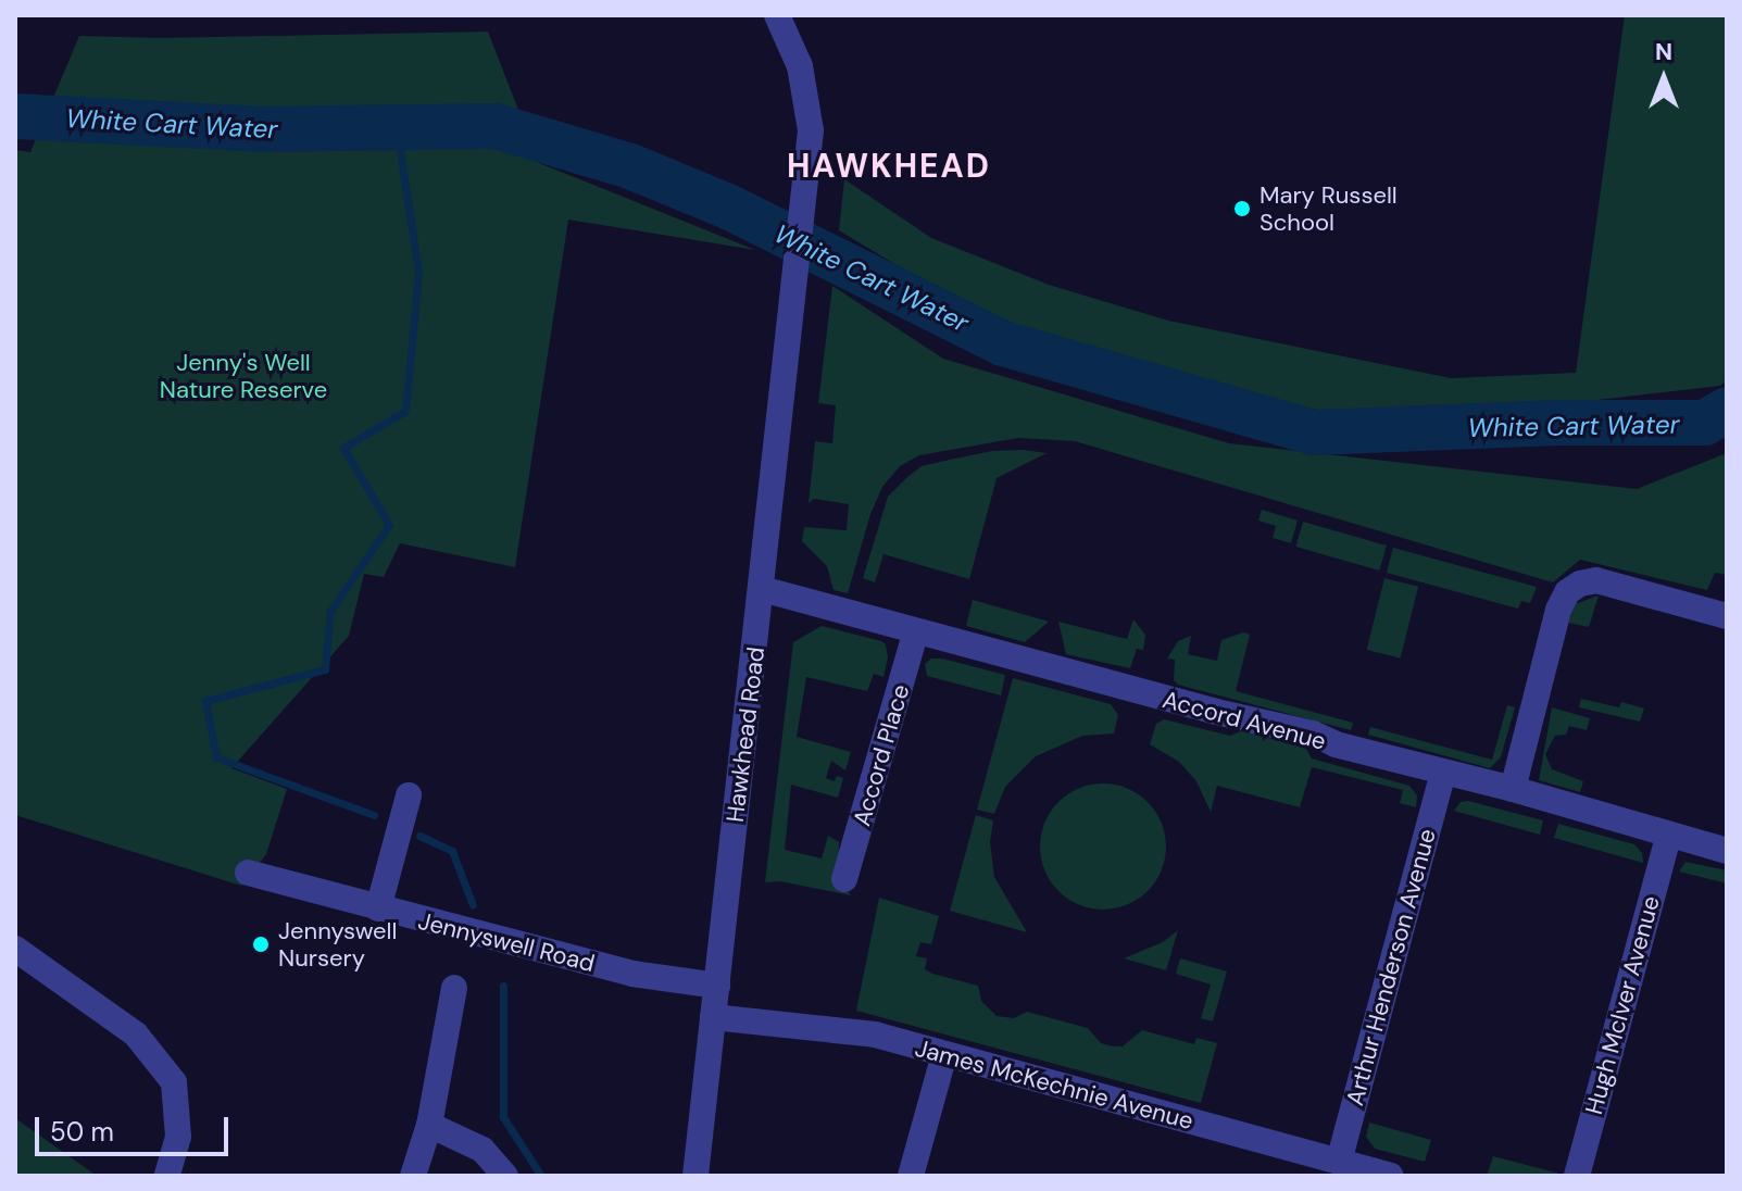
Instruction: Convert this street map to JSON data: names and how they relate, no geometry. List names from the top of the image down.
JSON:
{
  "streets": {
    "street": [
      "Accord Avenue",
      "Hawkhead Road",
      "Accord Place",
      "Jennyswell Road",
      "Arthur Henderson Avenue",
      "Hugh McIver Avenue",
      "James McKechnie Avenue"
    ]
  },
  "crossings": [
    ["Accord Avenue", "Hawkhead Road"],
    ["Accord Avenue", "Accord Place"],
    ["Accord Avenue", "Arthur Henderson Avenue"],
    ["Accord Avenue", "Hugh McIver Avenue"],
    ["Hawkhead Road", "Jennyswell Road"],
    ["Hawkhead Road", "James McKechnie Avenue"],
    ["Arthur Henderson Avenue", "James McKechnie Avenue"]
  ],
  "districts": ["HAWKHEAD"],
  "water": ["White Cart Water"],
  "parks": ["Jenny's Well Nature Reserve"],
  "places": ["Mary Russell School", "Jennyswell Nursery"],
  "scale_bar": "50 m",
  "north": "top"
}
